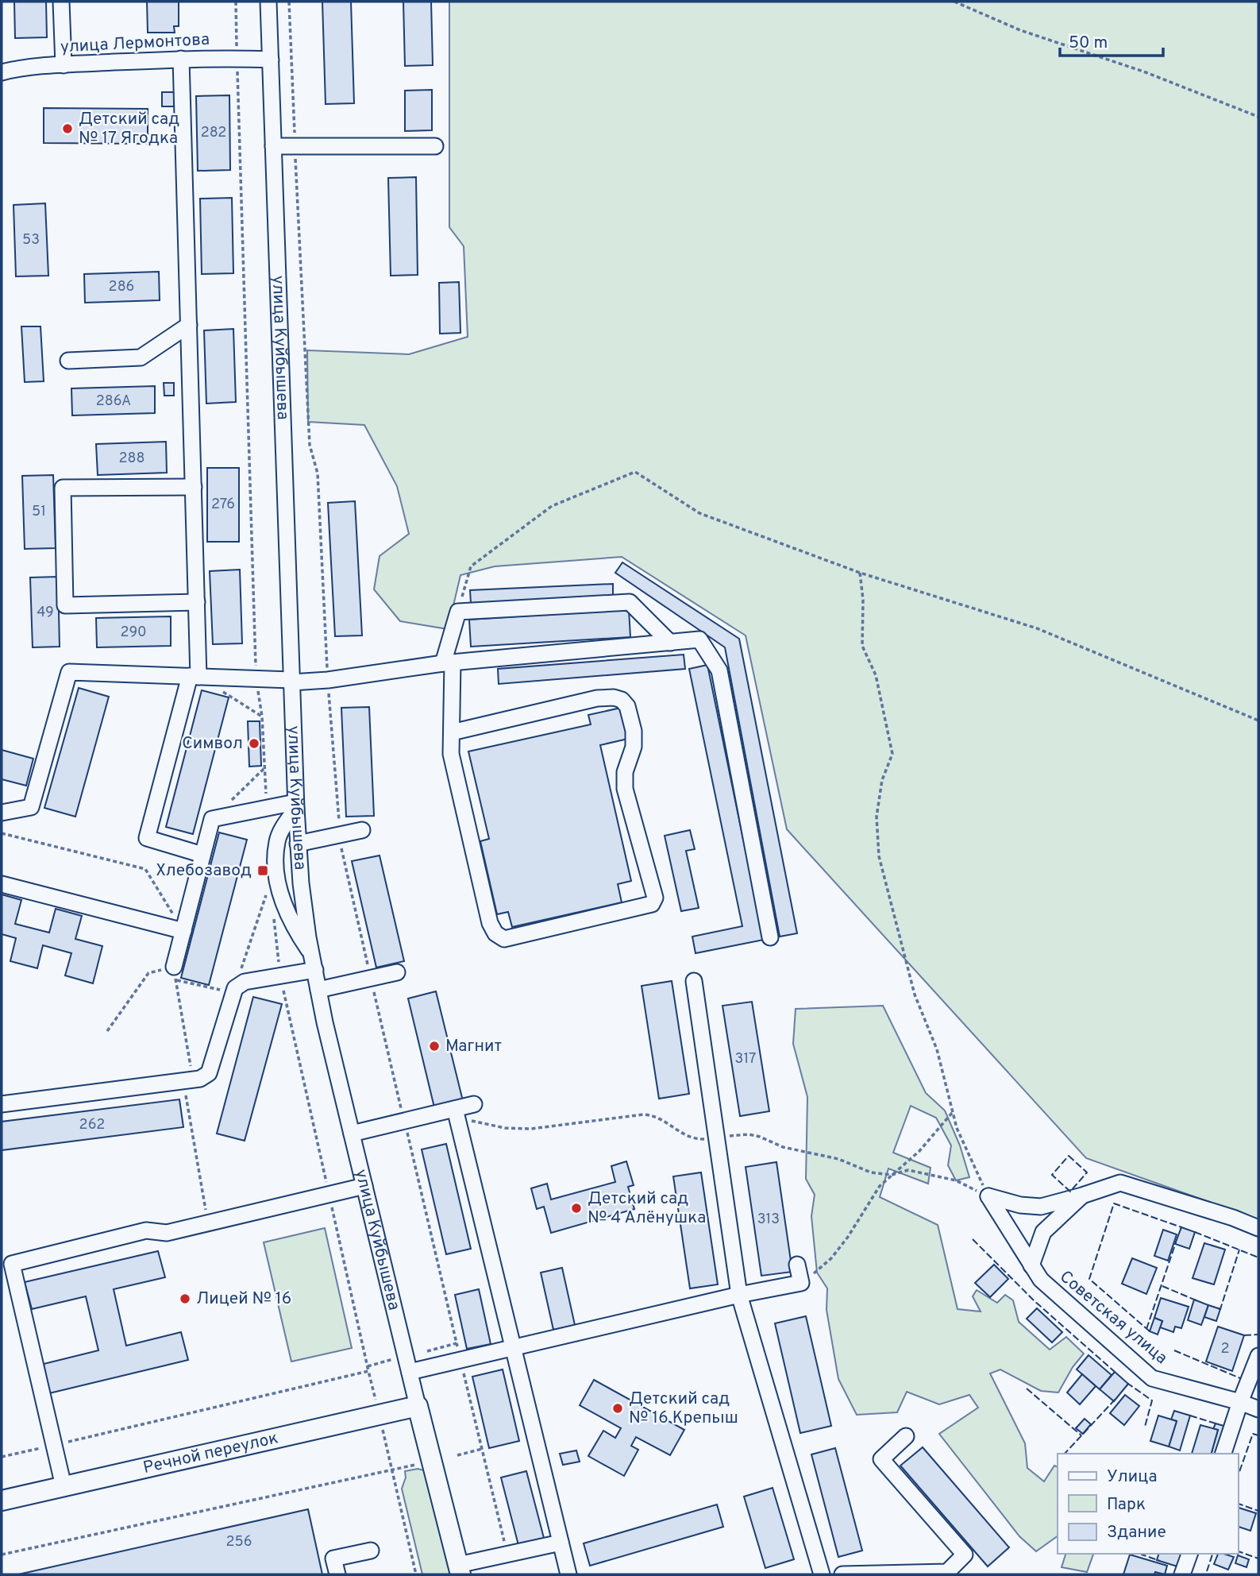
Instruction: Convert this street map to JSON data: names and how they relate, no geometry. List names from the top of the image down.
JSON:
{
  "streets": {
    "main road": ["улица Куйбышева", "Речной переулок"],
    "street": ["улица Лермонтова", "Советская улица"]
  },
  "crossings": [
    ["улица Лермонтова", "улица Куйбышева"],
    ["улица Куйбышева", "Речной переулок"]
  ],
  "places": {
    "other": [
      "Детский сад № 17 Ягодка",
      "Символ",
      "Магнит",
      "Детский сад № 4 Алёнушка",
      "Лицей № 16",
      "Детский сад № 16 Крепыш"
    ],
    "transit": ["Хлебозавод"]
  },
  "house_numbers": [
    "282",
    "53",
    "286",
    "286А",
    "288",
    "276",
    "51",
    "49",
    "290",
    "317",
    "262",
    "313",
    "2",
    "256"
  ],
  "legend": ["Улица", "Парк", "Здание"],
  "scale_bar": "50 m"
}
